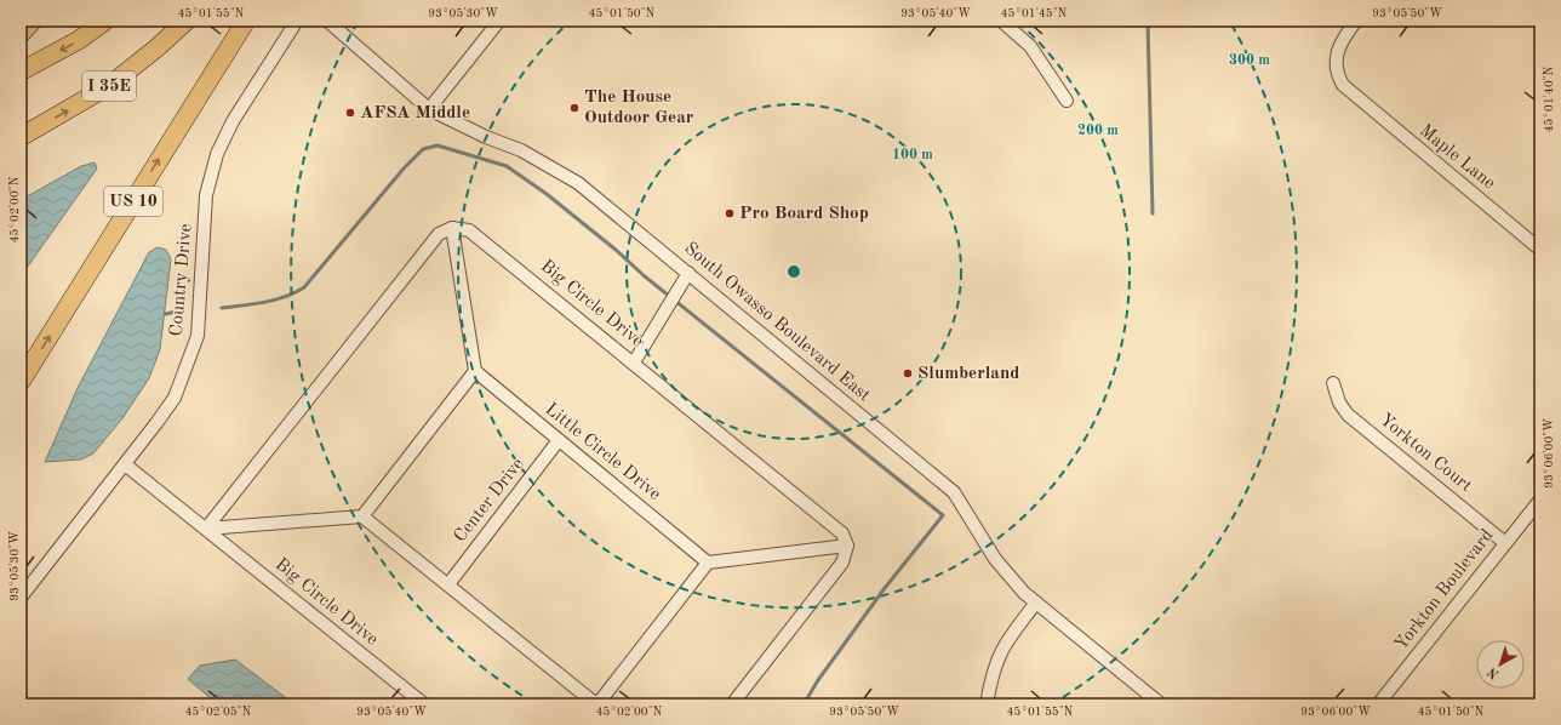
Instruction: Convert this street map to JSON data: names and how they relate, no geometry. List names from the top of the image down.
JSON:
{
  "streets": {
    "highway": ["I 35E", "US 10"],
    "street": [
      "Maple Lane",
      "Country Drive",
      "Big Circle Drive",
      "South Owasso Boulevard East",
      "Little Circle Drive",
      "Yorkton Court",
      "Center Drive",
      "Yorkton Boulevard"
    ]
  },
  "crossings": [
    ["Country Drive", "Big Circle Drive"],
    ["Little Circle Drive", "Center Drive"],
    ["Yorkton Court", "Yorkton Boulevard"]
  ],
  "places": [
    "The House Outdoor Gear",
    "AFSA Middle",
    "Pro Board Shop",
    "Slumberland"
  ],
  "north": "bottom left",
  "coordinates": [
    "45°01'55\"N",
    "93°05'30\"W",
    "45°01'50\"N",
    "93°05'40\"W",
    "45°01'45\"N",
    "93°05'50\"W",
    "45°01'40\"N",
    "45°02'00\"N",
    "93°06'00\"W",
    "45°02'05\"N"
  ],
  "rings": ["300 m", "200 m", "100 m"]
}
